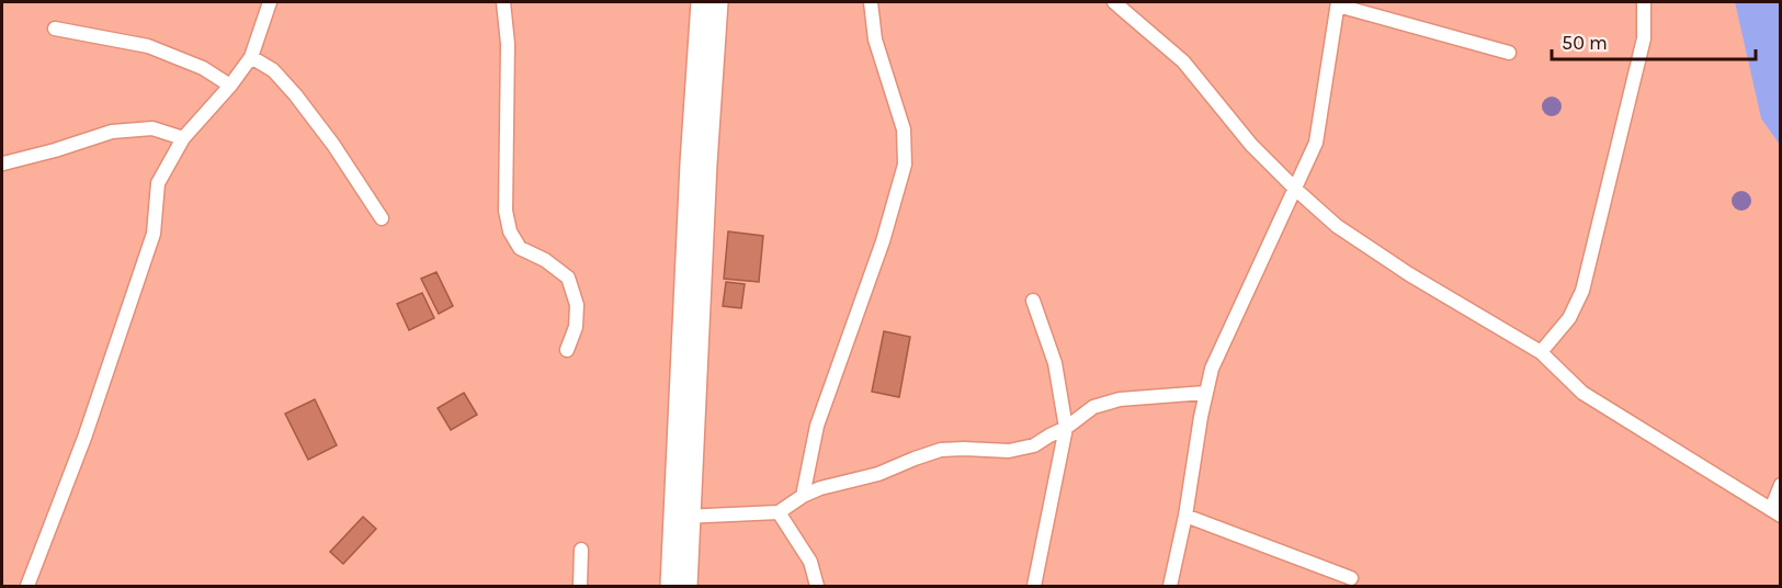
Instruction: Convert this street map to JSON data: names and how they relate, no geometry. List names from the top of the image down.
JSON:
{
  "scale_bar": "50 m"
}
